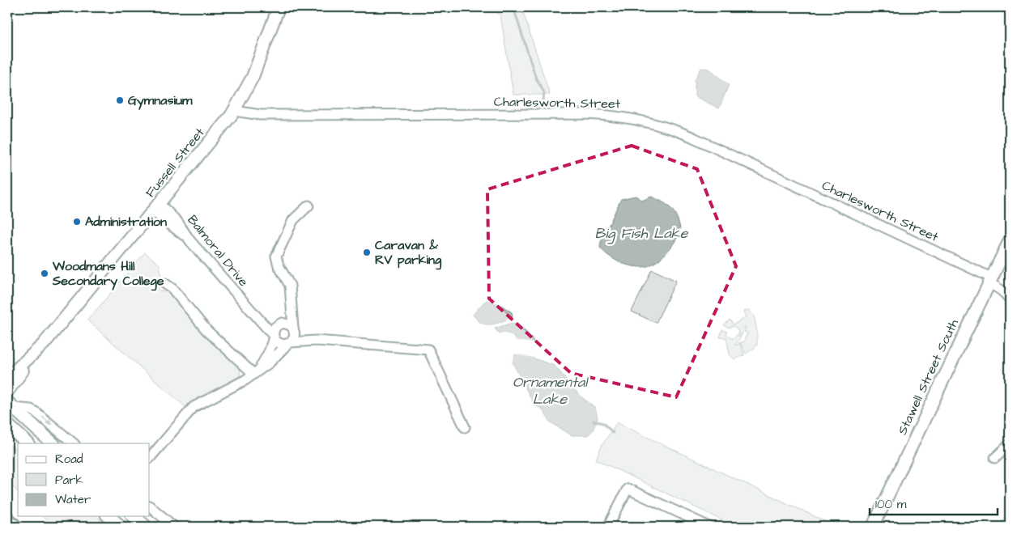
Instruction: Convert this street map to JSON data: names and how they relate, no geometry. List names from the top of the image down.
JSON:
{
  "streets": {
    "street": [
      "Charlesworth Street",
      "Fussell Street",
      "Balmoral Drive",
      "Stawell Street South"
    ]
  },
  "crossings": [
    ["Charlesworth Street", "Fussell Street"],
    ["Charlesworth Street", "Stawell Street South"],
    ["Fussell Street", "Balmoral Drive"]
  ],
  "water": ["Big Fish Lake", "Ornamental Lake"],
  "places": [
    "Gymnasium",
    "Administration",
    "Caravan & RV parking",
    "Woodmans Hill Secondary College"
  ],
  "legend": ["Road", "Park", "Water"],
  "scale_bar": "100 m"
}
